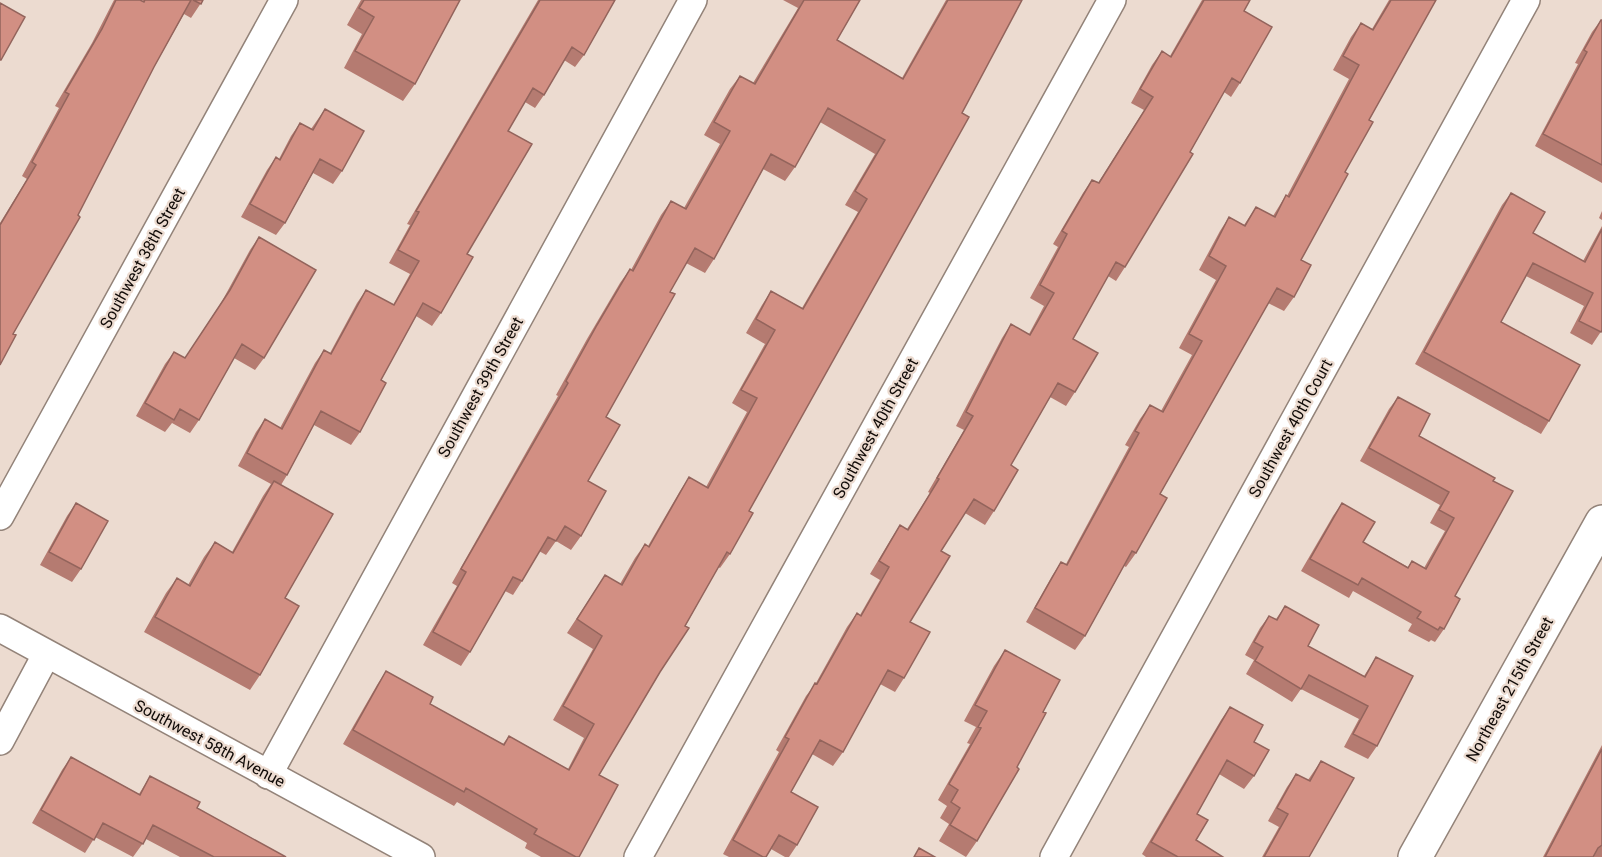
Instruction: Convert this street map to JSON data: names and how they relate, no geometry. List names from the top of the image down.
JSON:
{
  "streets": {
    "street": [
      "Southwest 38th Street",
      "Southwest 39th Street",
      "Southwest 40th Street",
      "Southwest 40th Court",
      "Northeast 215th Street",
      "Southwest 58th Avenue"
    ]
  },
  "crossings": [
    ["Southwest 39th Street", "Southwest 58th Avenue"]
  ]
}
